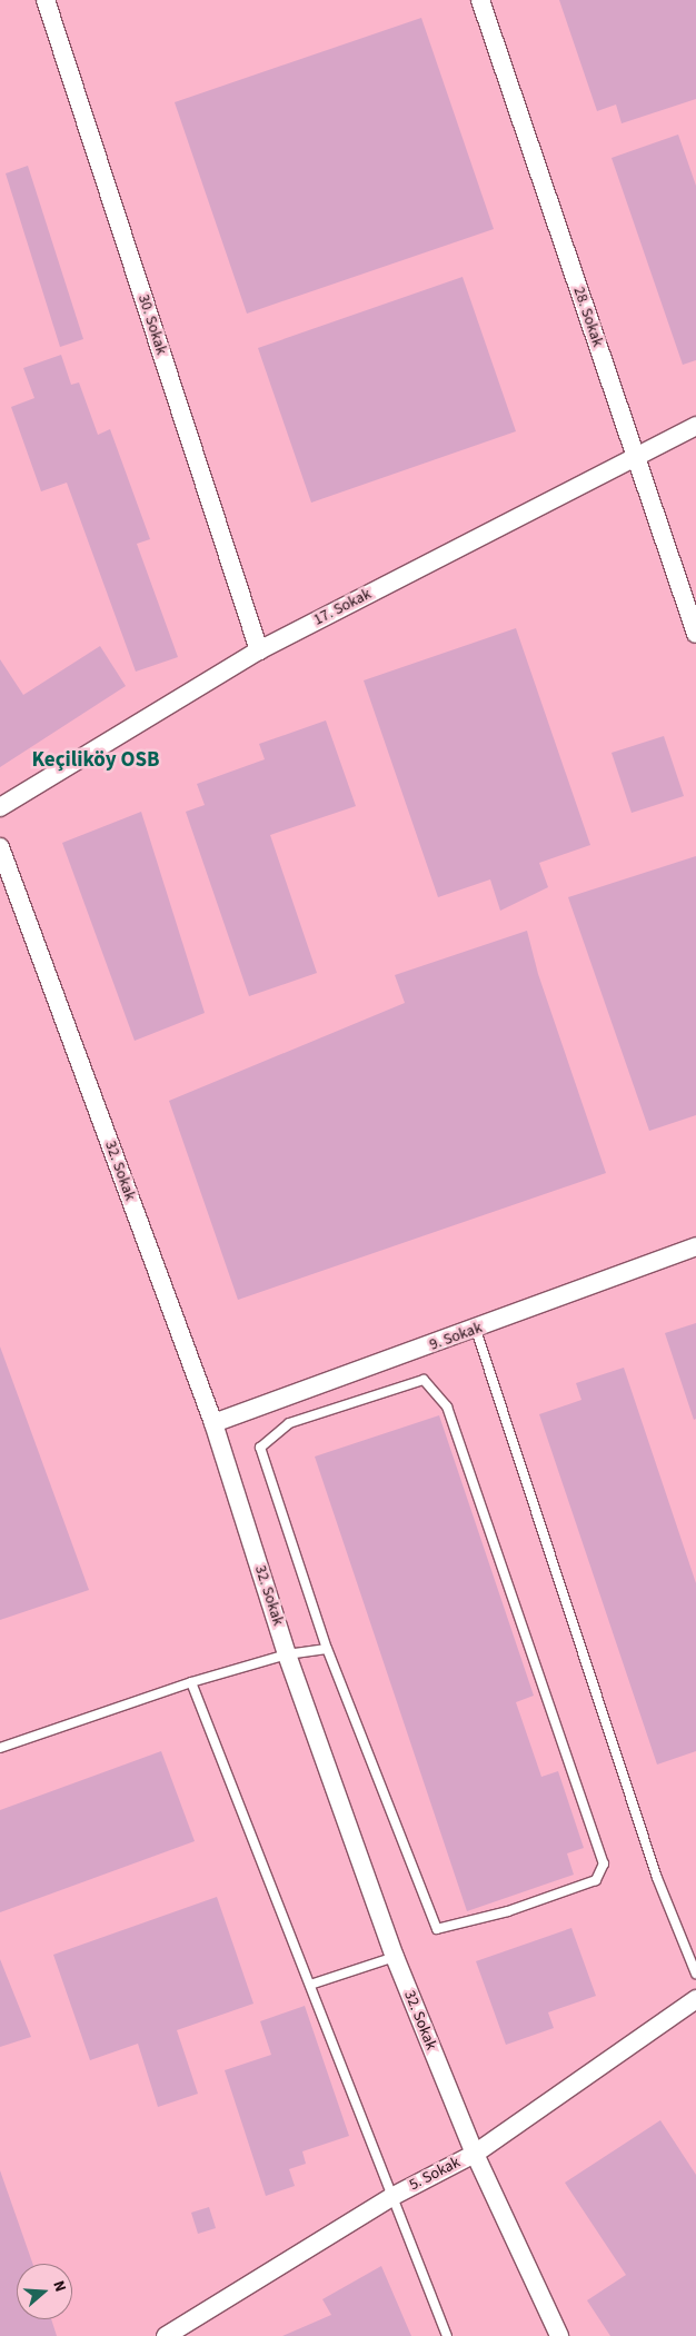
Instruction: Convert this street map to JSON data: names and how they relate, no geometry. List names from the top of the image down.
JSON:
{
  "streets": {
    "street": [
      "28. Sokak",
      "30. Sokak",
      "17. Sokak",
      "32. Sokak",
      "9. Sokak",
      "5. Sokak"
    ]
  },
  "crossings": [
    ["28. Sokak", "17. Sokak"],
    ["30. Sokak", "17. Sokak"],
    ["32. Sokak", "9. Sokak"],
    ["32. Sokak", "5. Sokak"]
  ],
  "districts": ["Keçiliköy OSB"],
  "north": "right"
}
